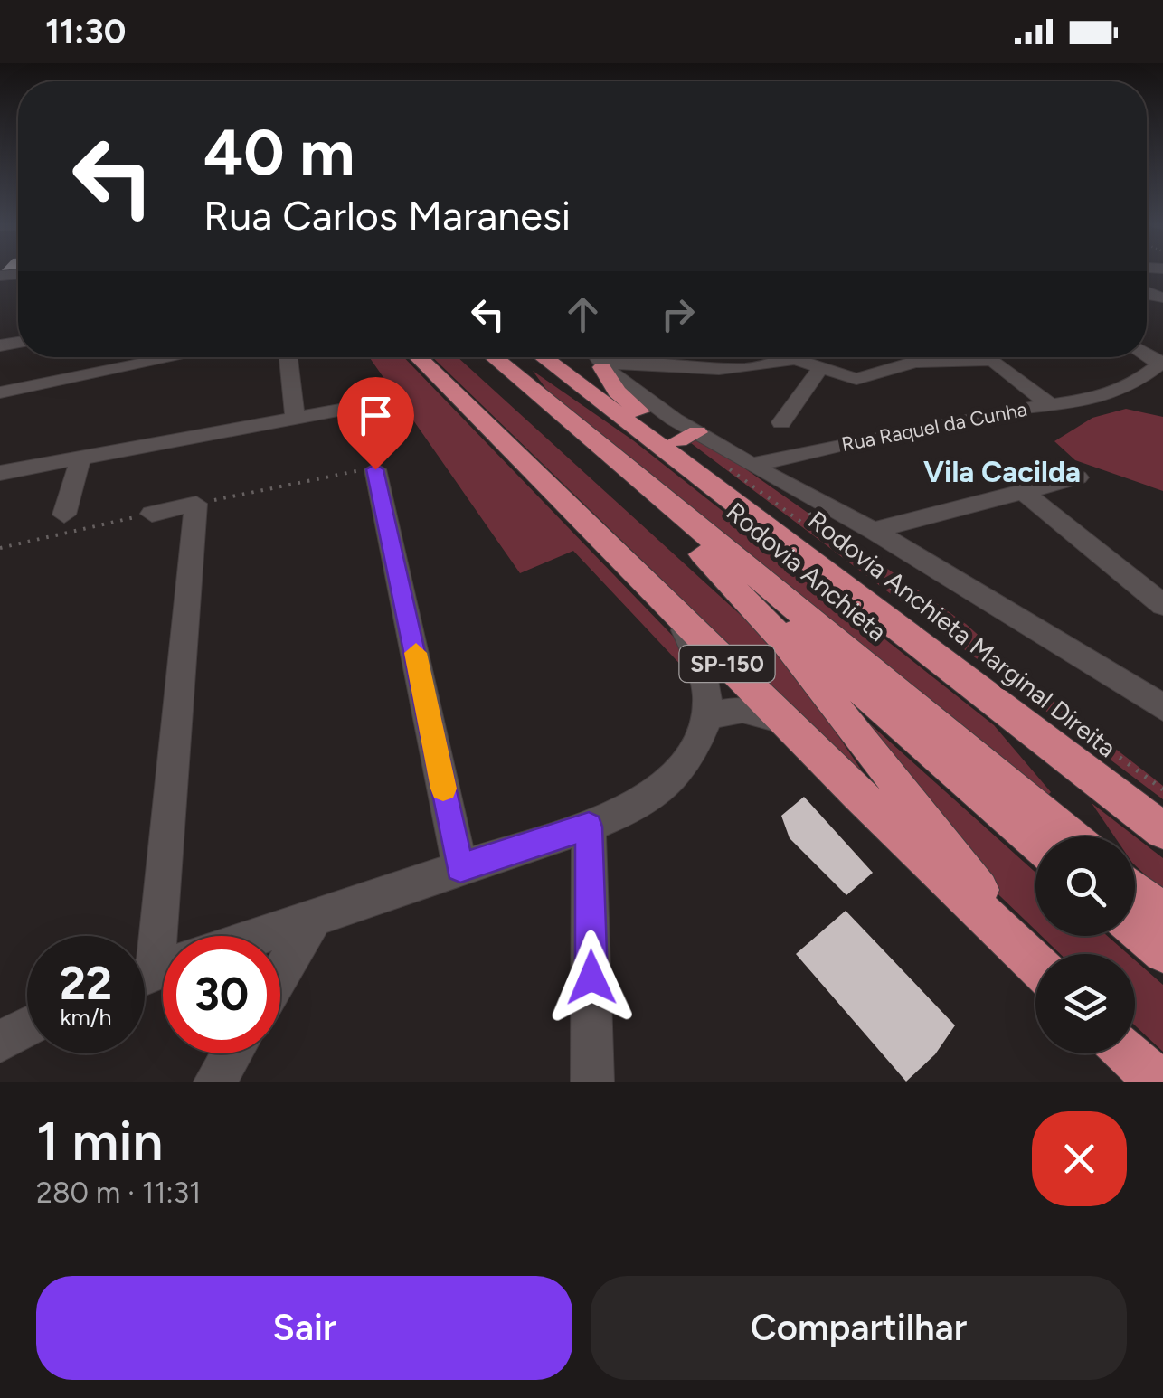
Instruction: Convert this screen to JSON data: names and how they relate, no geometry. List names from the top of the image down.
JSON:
{
  "streets": {
    "highway": ["Rodovia Anchieta", "Rodovia Anchieta Marginal Direita", "SP-150"],
    "street": ["Rua Raquel da Cunha"]
  },
  "districts": ["Vila Cacilda"],
  "page": {
    "status": "11:30",
    "turn": ["40 m", "Rua Carlos Maranesi"],
    "speed": "22 km/h",
    "limit": "30",
    "heading": ["1 min", "280 m · 11:31"],
    "buttons": ["Sair", "Compartilhar"]
  }
}
